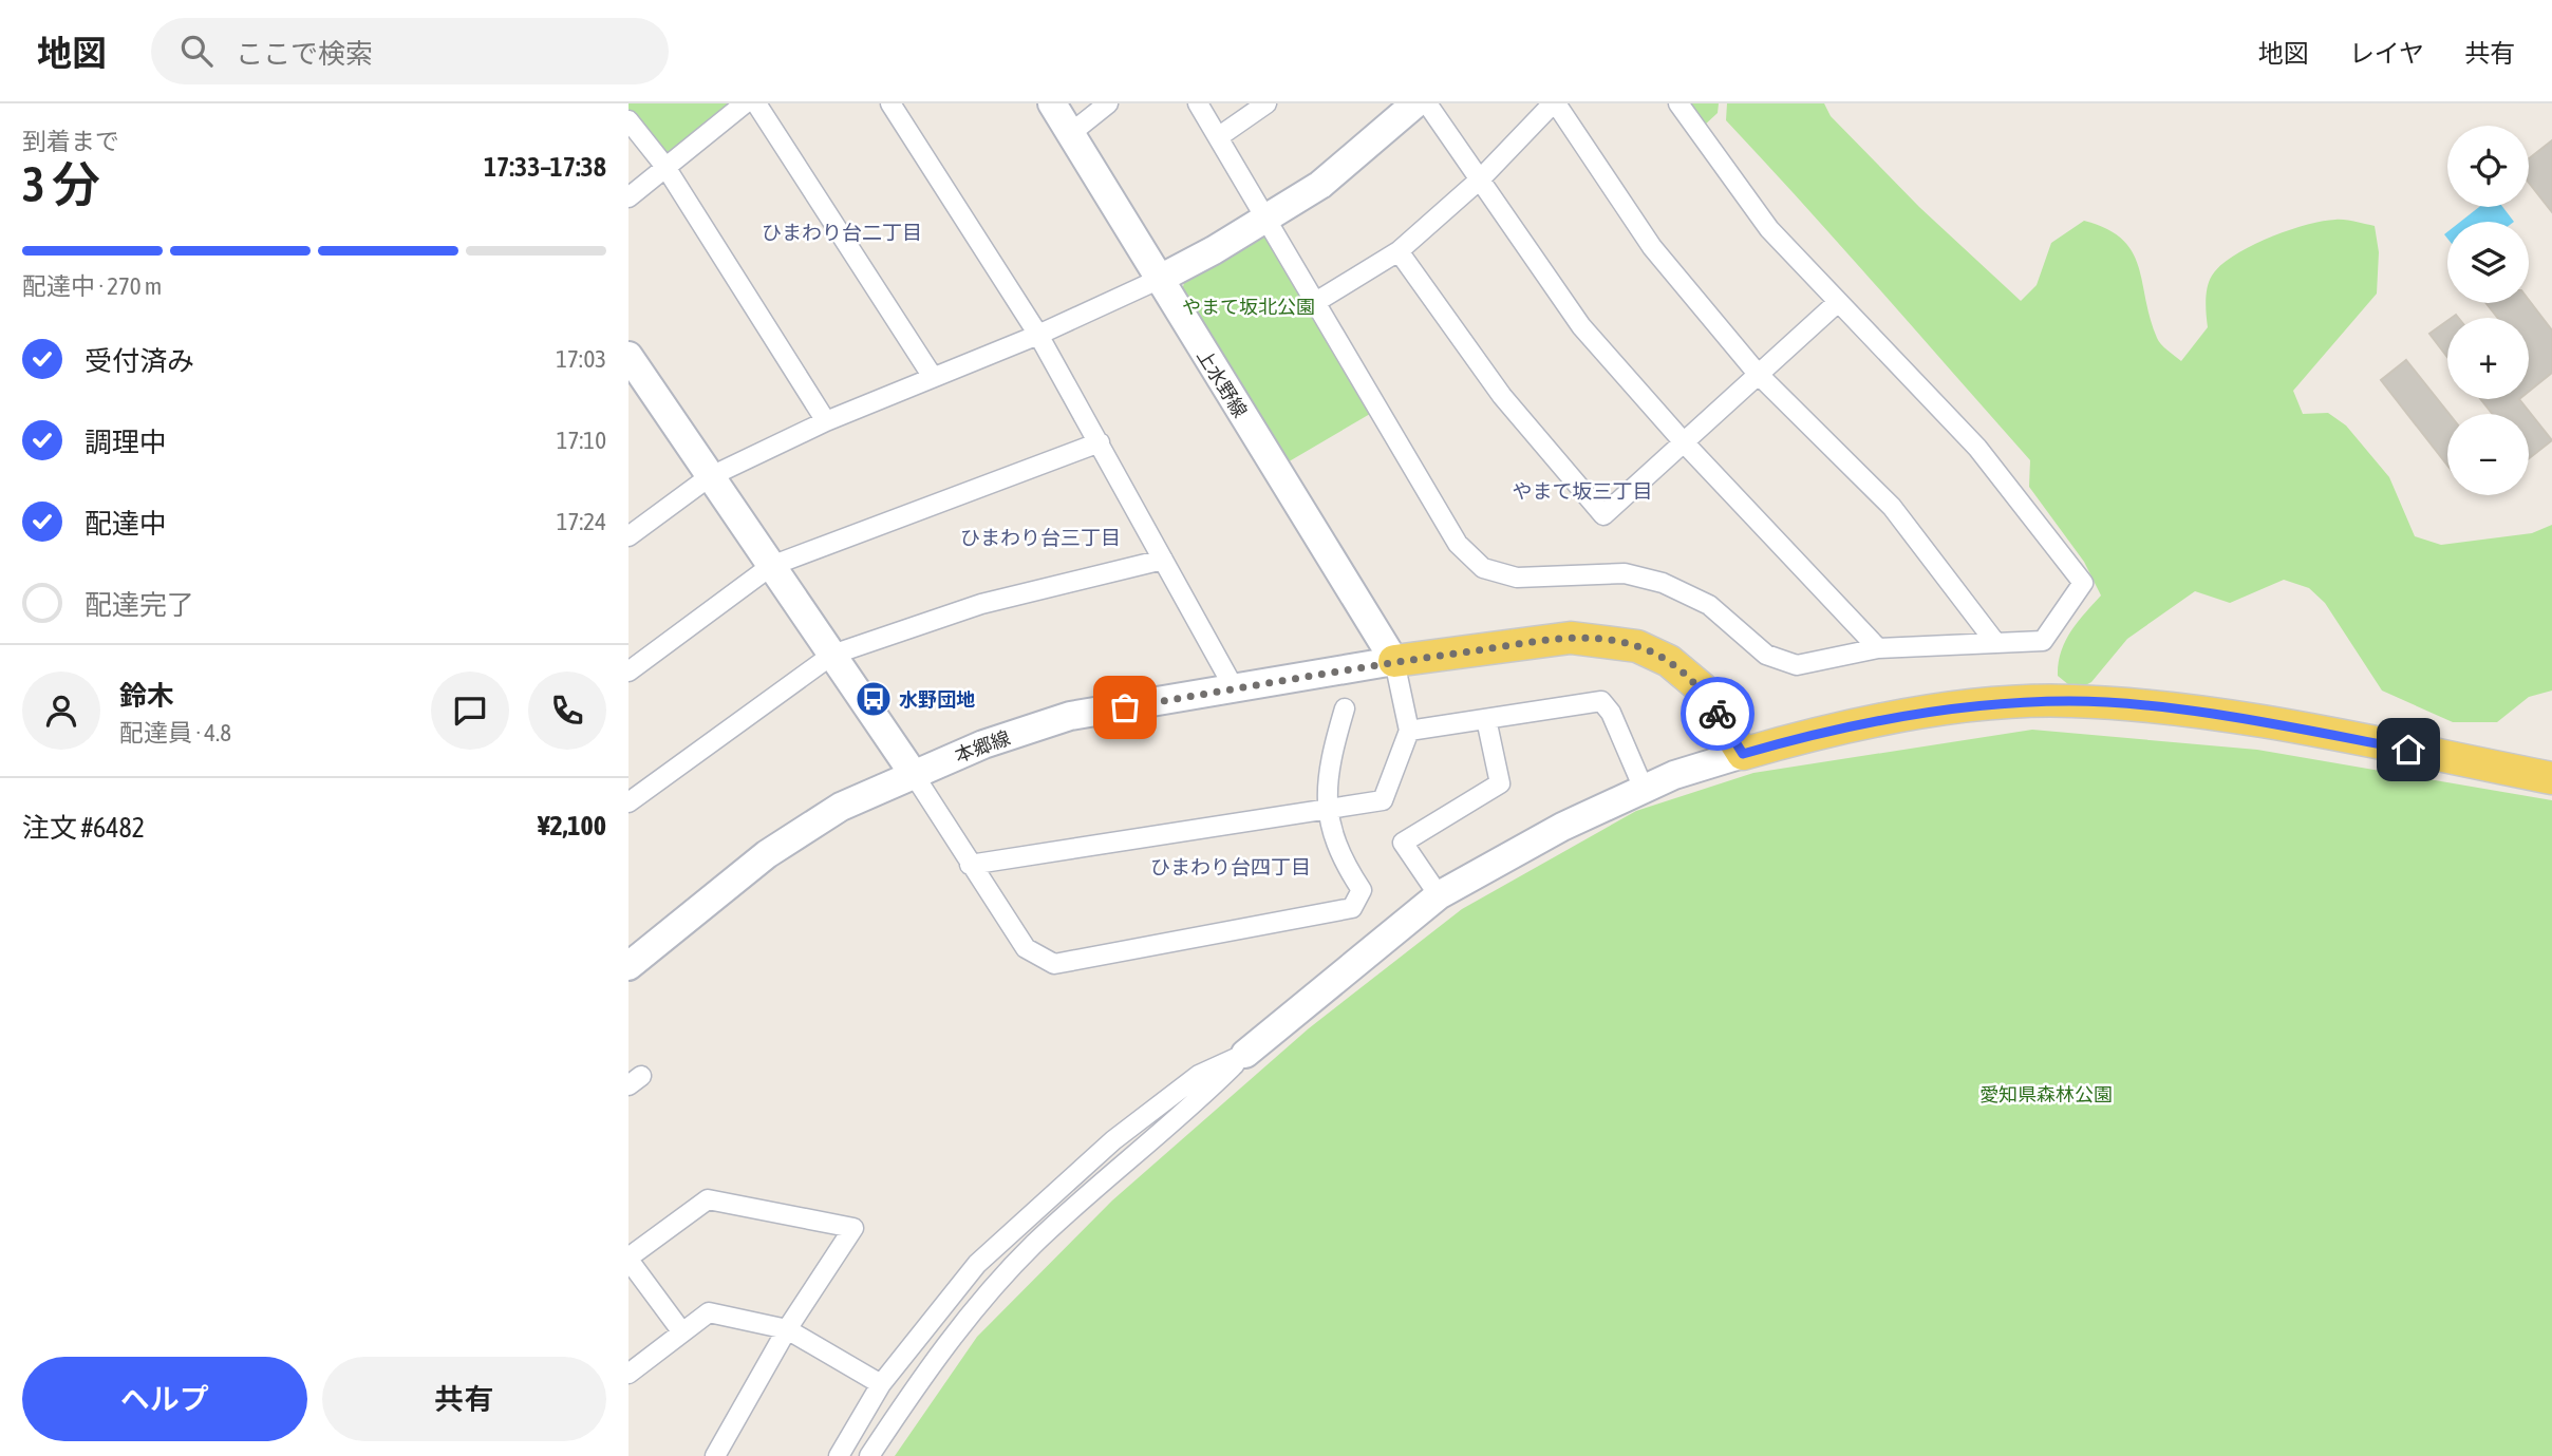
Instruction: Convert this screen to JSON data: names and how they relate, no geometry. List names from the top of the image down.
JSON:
{
  "streets": {
    "street": ["上水野線", "本郷線"]
  },
  "crossings": [
    ["上水野線", "本郷線"]
  ],
  "districts": [
    "ひまわり台二丁目",
    "やまて坂三丁目",
    "ひまわり台三丁目",
    "ひまわり台四丁目"
  ],
  "parks": ["やまて坂北公園", "愛知県森林公園"],
  "places": {
    "bus stop": ["水野団地"]
  },
  "page": {
    "header": "地図",
    "search": "ここで検索",
    "nav": ["地図", "レイヤ", "共有"],
    "heading": ["3 分", "到着まで", "17:33–17:38"],
    "panel": [
      "鈴木",
      "配達員 · 4.8",
      "注文 #6482",
      "¥2,100"
    ],
    "map_buttons": ["+", "−"],
    "bar": "配達中 · 270 m",
    "list": [
      ["受付済み", "17:03"],
      ["調理中", "17:10"],
      ["配達中", "17:24"],
      "配達完了"
    ],
    "buttons": ["ヘルプ", "共有"]
  }
}
